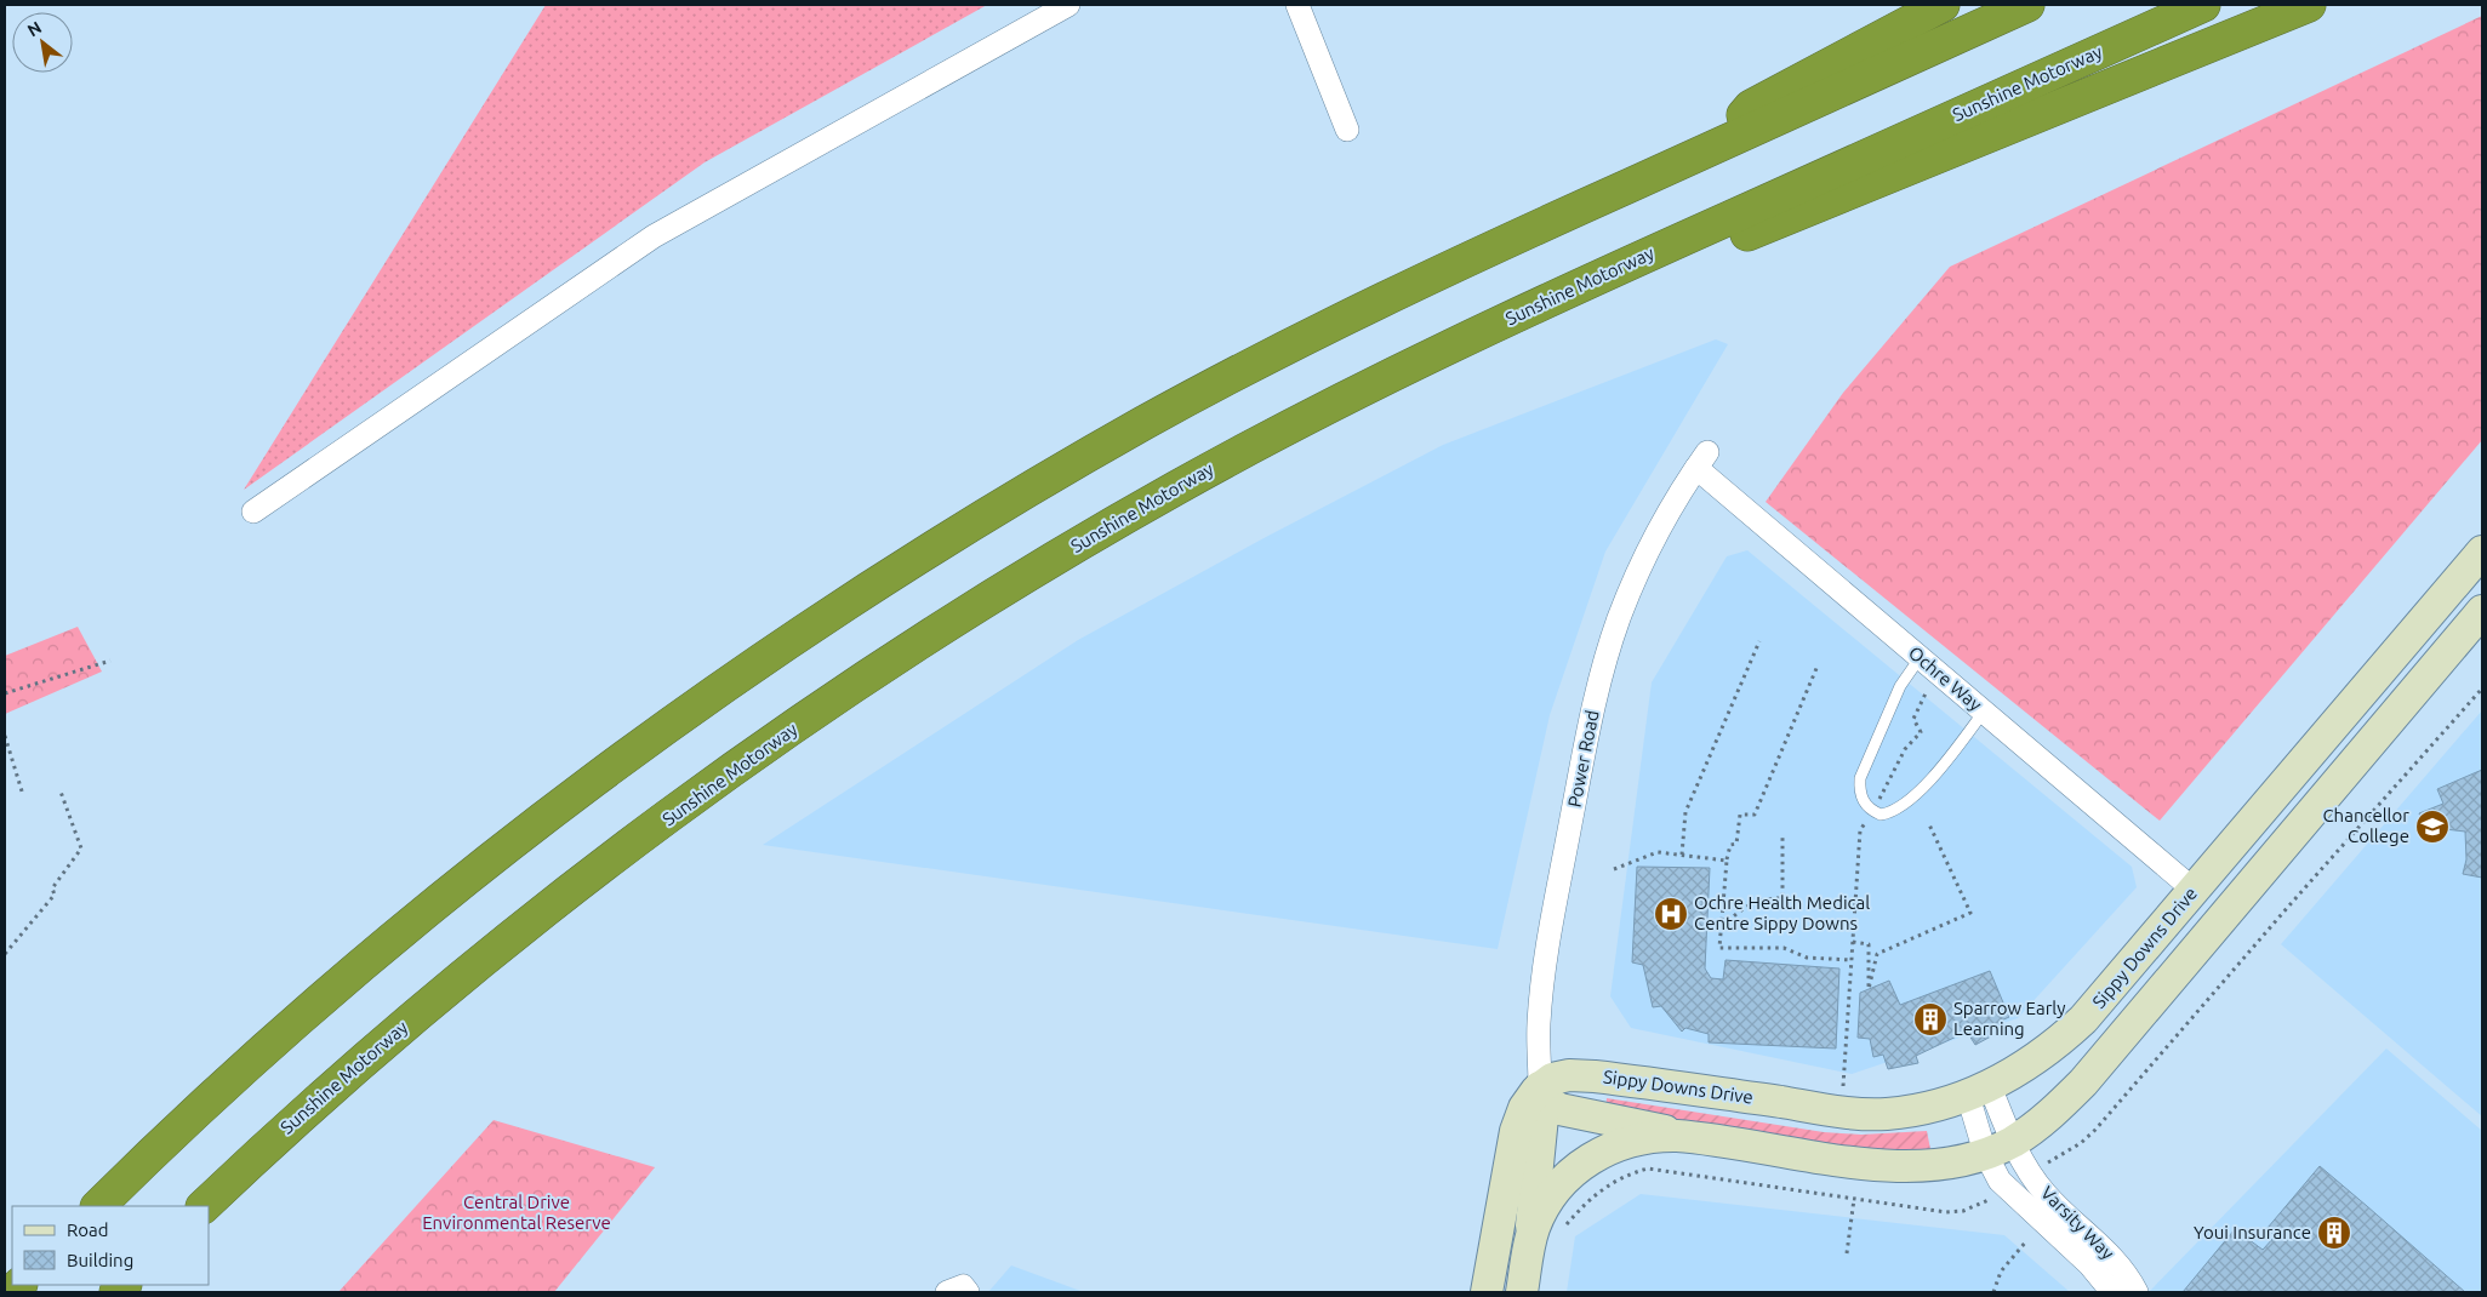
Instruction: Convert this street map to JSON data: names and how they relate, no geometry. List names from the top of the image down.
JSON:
{
  "streets": {
    "highway": ["Sunshine Motorway"],
    "main road": ["Sippy Downs Drive"],
    "street": ["Ochre Way", "Power Road", "Varsity Way"]
  },
  "crossings": [
    ["Ochre Way", "Power Road"],
    ["Ochre Way", "Sippy Downs Drive"],
    ["Power Road", "Sippy Downs Drive"],
    ["Sippy Downs Drive", "Varsity Way"]
  ],
  "parks": ["Central Drive Environmental Reserve"],
  "places": {
    "school or university": ["Chancellor College"],
    "hospital": ["Ochre Health Medical Centre Sippy Downs"],
    "building": ["Sparrow Early Learning", "Youi Insurance"]
  },
  "legend": ["Road", "Building"],
  "north": "top left"
}
